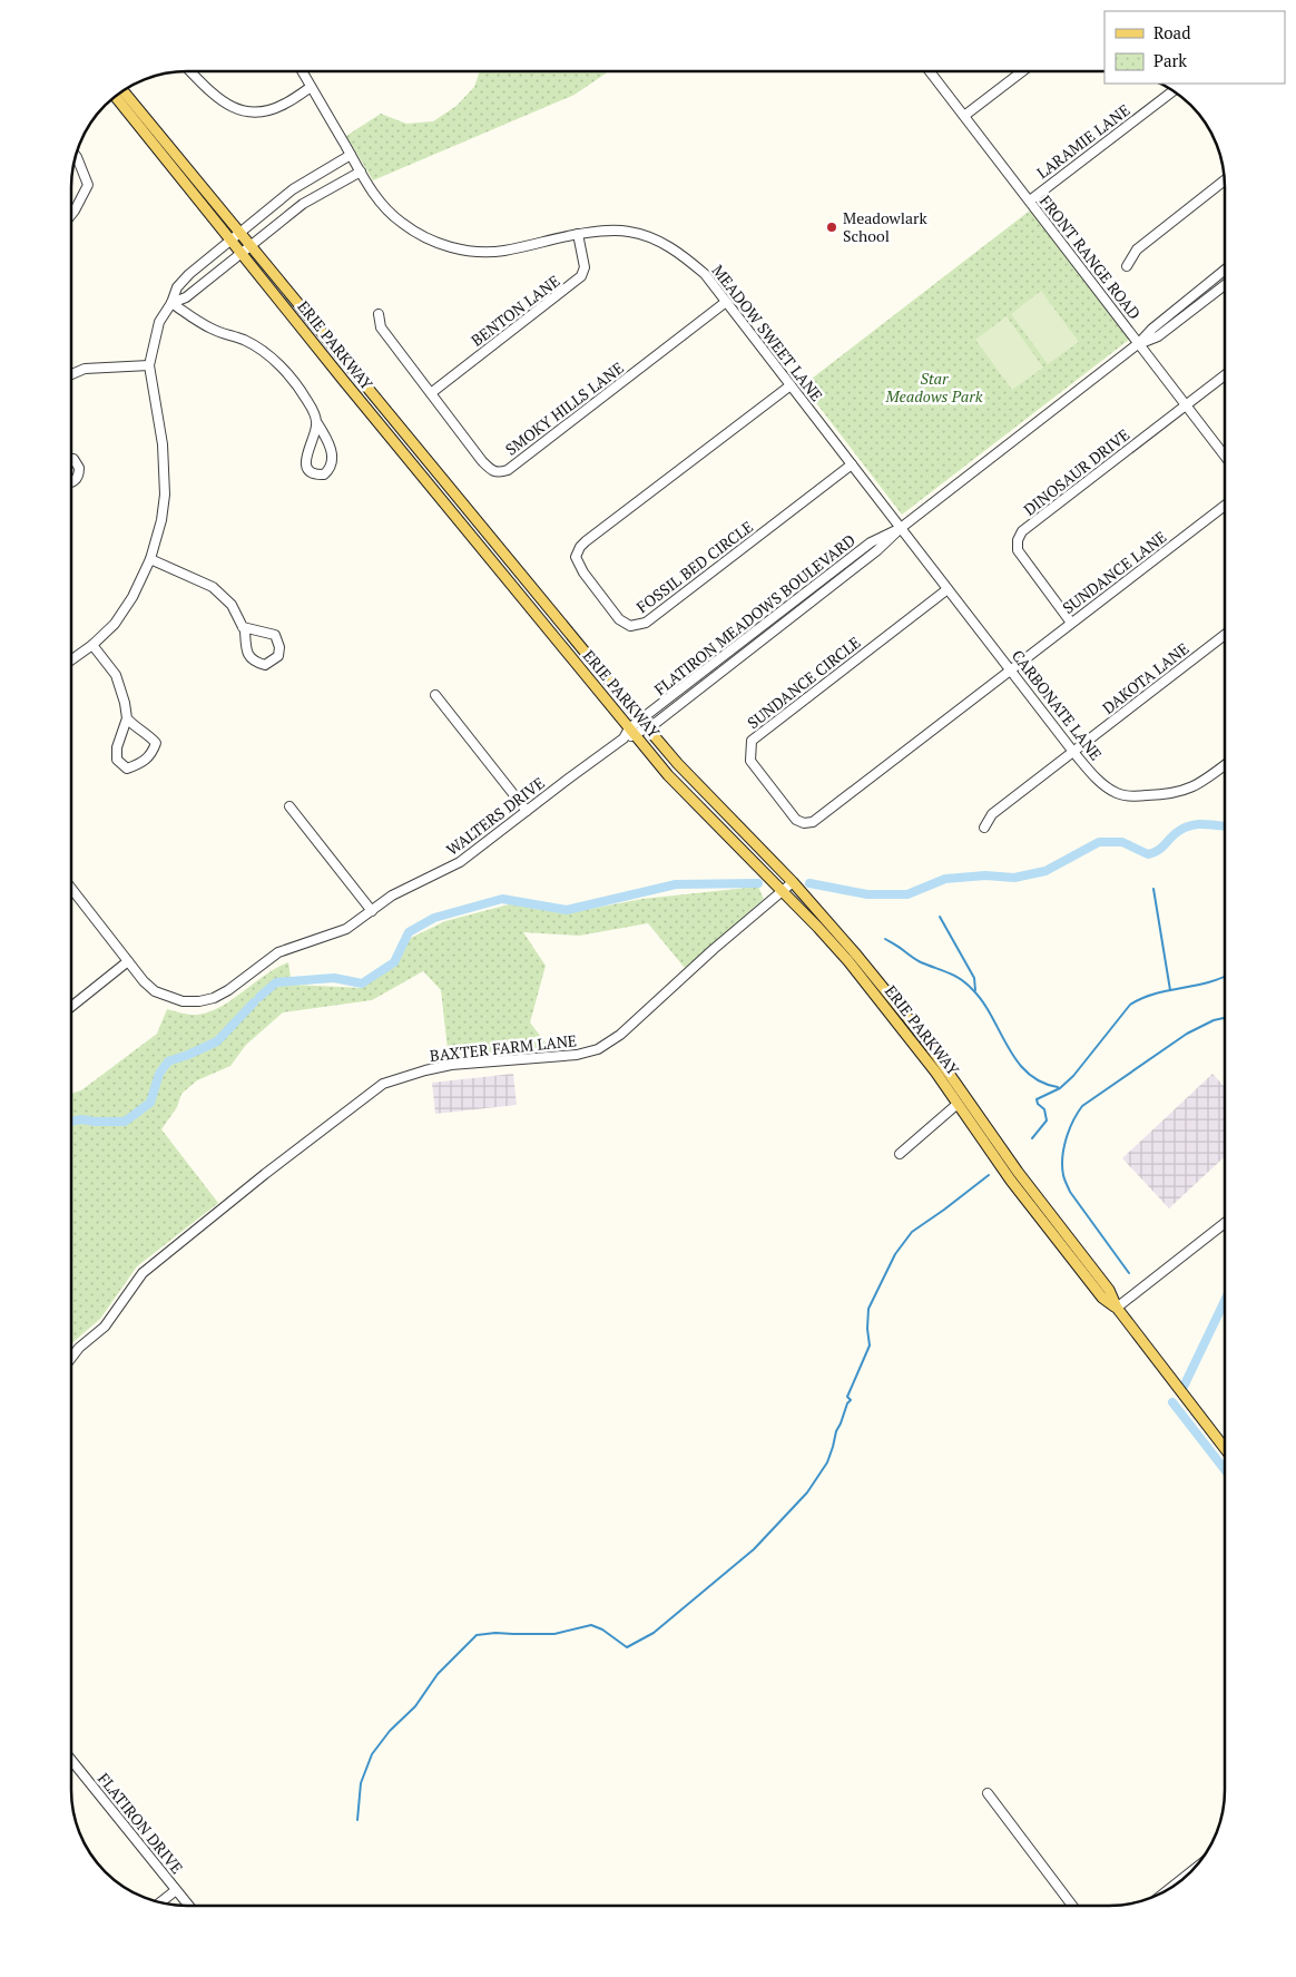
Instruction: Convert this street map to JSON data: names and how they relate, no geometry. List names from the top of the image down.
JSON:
{
  "streets": {
    "main road": ["ERIE PARKWAY"],
    "street": [
      "LARAMIE LANE",
      "FRONT RANGE ROAD",
      "BENTON LANE",
      "MEADOW SWEET LANE",
      "SMOKY HILLS LANE",
      "DINOSAUR DRIVE",
      "FOSSIL BED CIRCLE",
      "SUNDANCE LANE",
      "FLATIRON MEADOWS BOULEVARD",
      "DAKOTA LANE",
      "SUNDANCE CIRCLE",
      "CARBONATE LANE",
      "WALTERS DRIVE",
      "BAXTER FARM LANE",
      "FLATIRON DRIVE"
    ]
  },
  "crossings": [
    ["LARAMIE LANE", "FRONT RANGE ROAD"],
    ["FRONT RANGE ROAD", "DINOSAUR DRIVE"],
    ["FRONT RANGE ROAD", "FLATIRON MEADOWS BOULEVARD"],
    ["BENTON LANE", "MEADOW SWEET LANE"],
    ["BENTON LANE", "SMOKY HILLS LANE"],
    ["MEADOW SWEET LANE", "SMOKY HILLS LANE"],
    ["MEADOW SWEET LANE", "FOSSIL BED CIRCLE"],
    ["MEADOW SWEET LANE", "FLATIRON MEADOWS BOULEVARD"],
    ["MEADOW SWEET LANE", "CARBONATE LANE"],
    ["ERIE PARKWAY", "FLATIRON MEADOWS BOULEVARD"],
    ["ERIE PARKWAY", "WALTERS DRIVE"],
    ["ERIE PARKWAY", "BAXTER FARM LANE"],
    ["DINOSAUR DRIVE", "SUNDANCE LANE"],
    ["SUNDANCE LANE", "SUNDANCE CIRCLE"],
    ["SUNDANCE LANE", "CARBONATE LANE"],
    ["FLATIRON MEADOWS BOULEVARD", "CARBONATE LANE"],
    ["FLATIRON MEADOWS BOULEVARD", "WALTERS DRIVE"],
    ["DAKOTA LANE", "CARBONATE LANE"],
    ["SUNDANCE CIRCLE", "CARBONATE LANE"]
  ],
  "parks": ["Star Meadows Park"],
  "places": ["Meadowlark School"],
  "legend": ["Road", "Park"]
}
